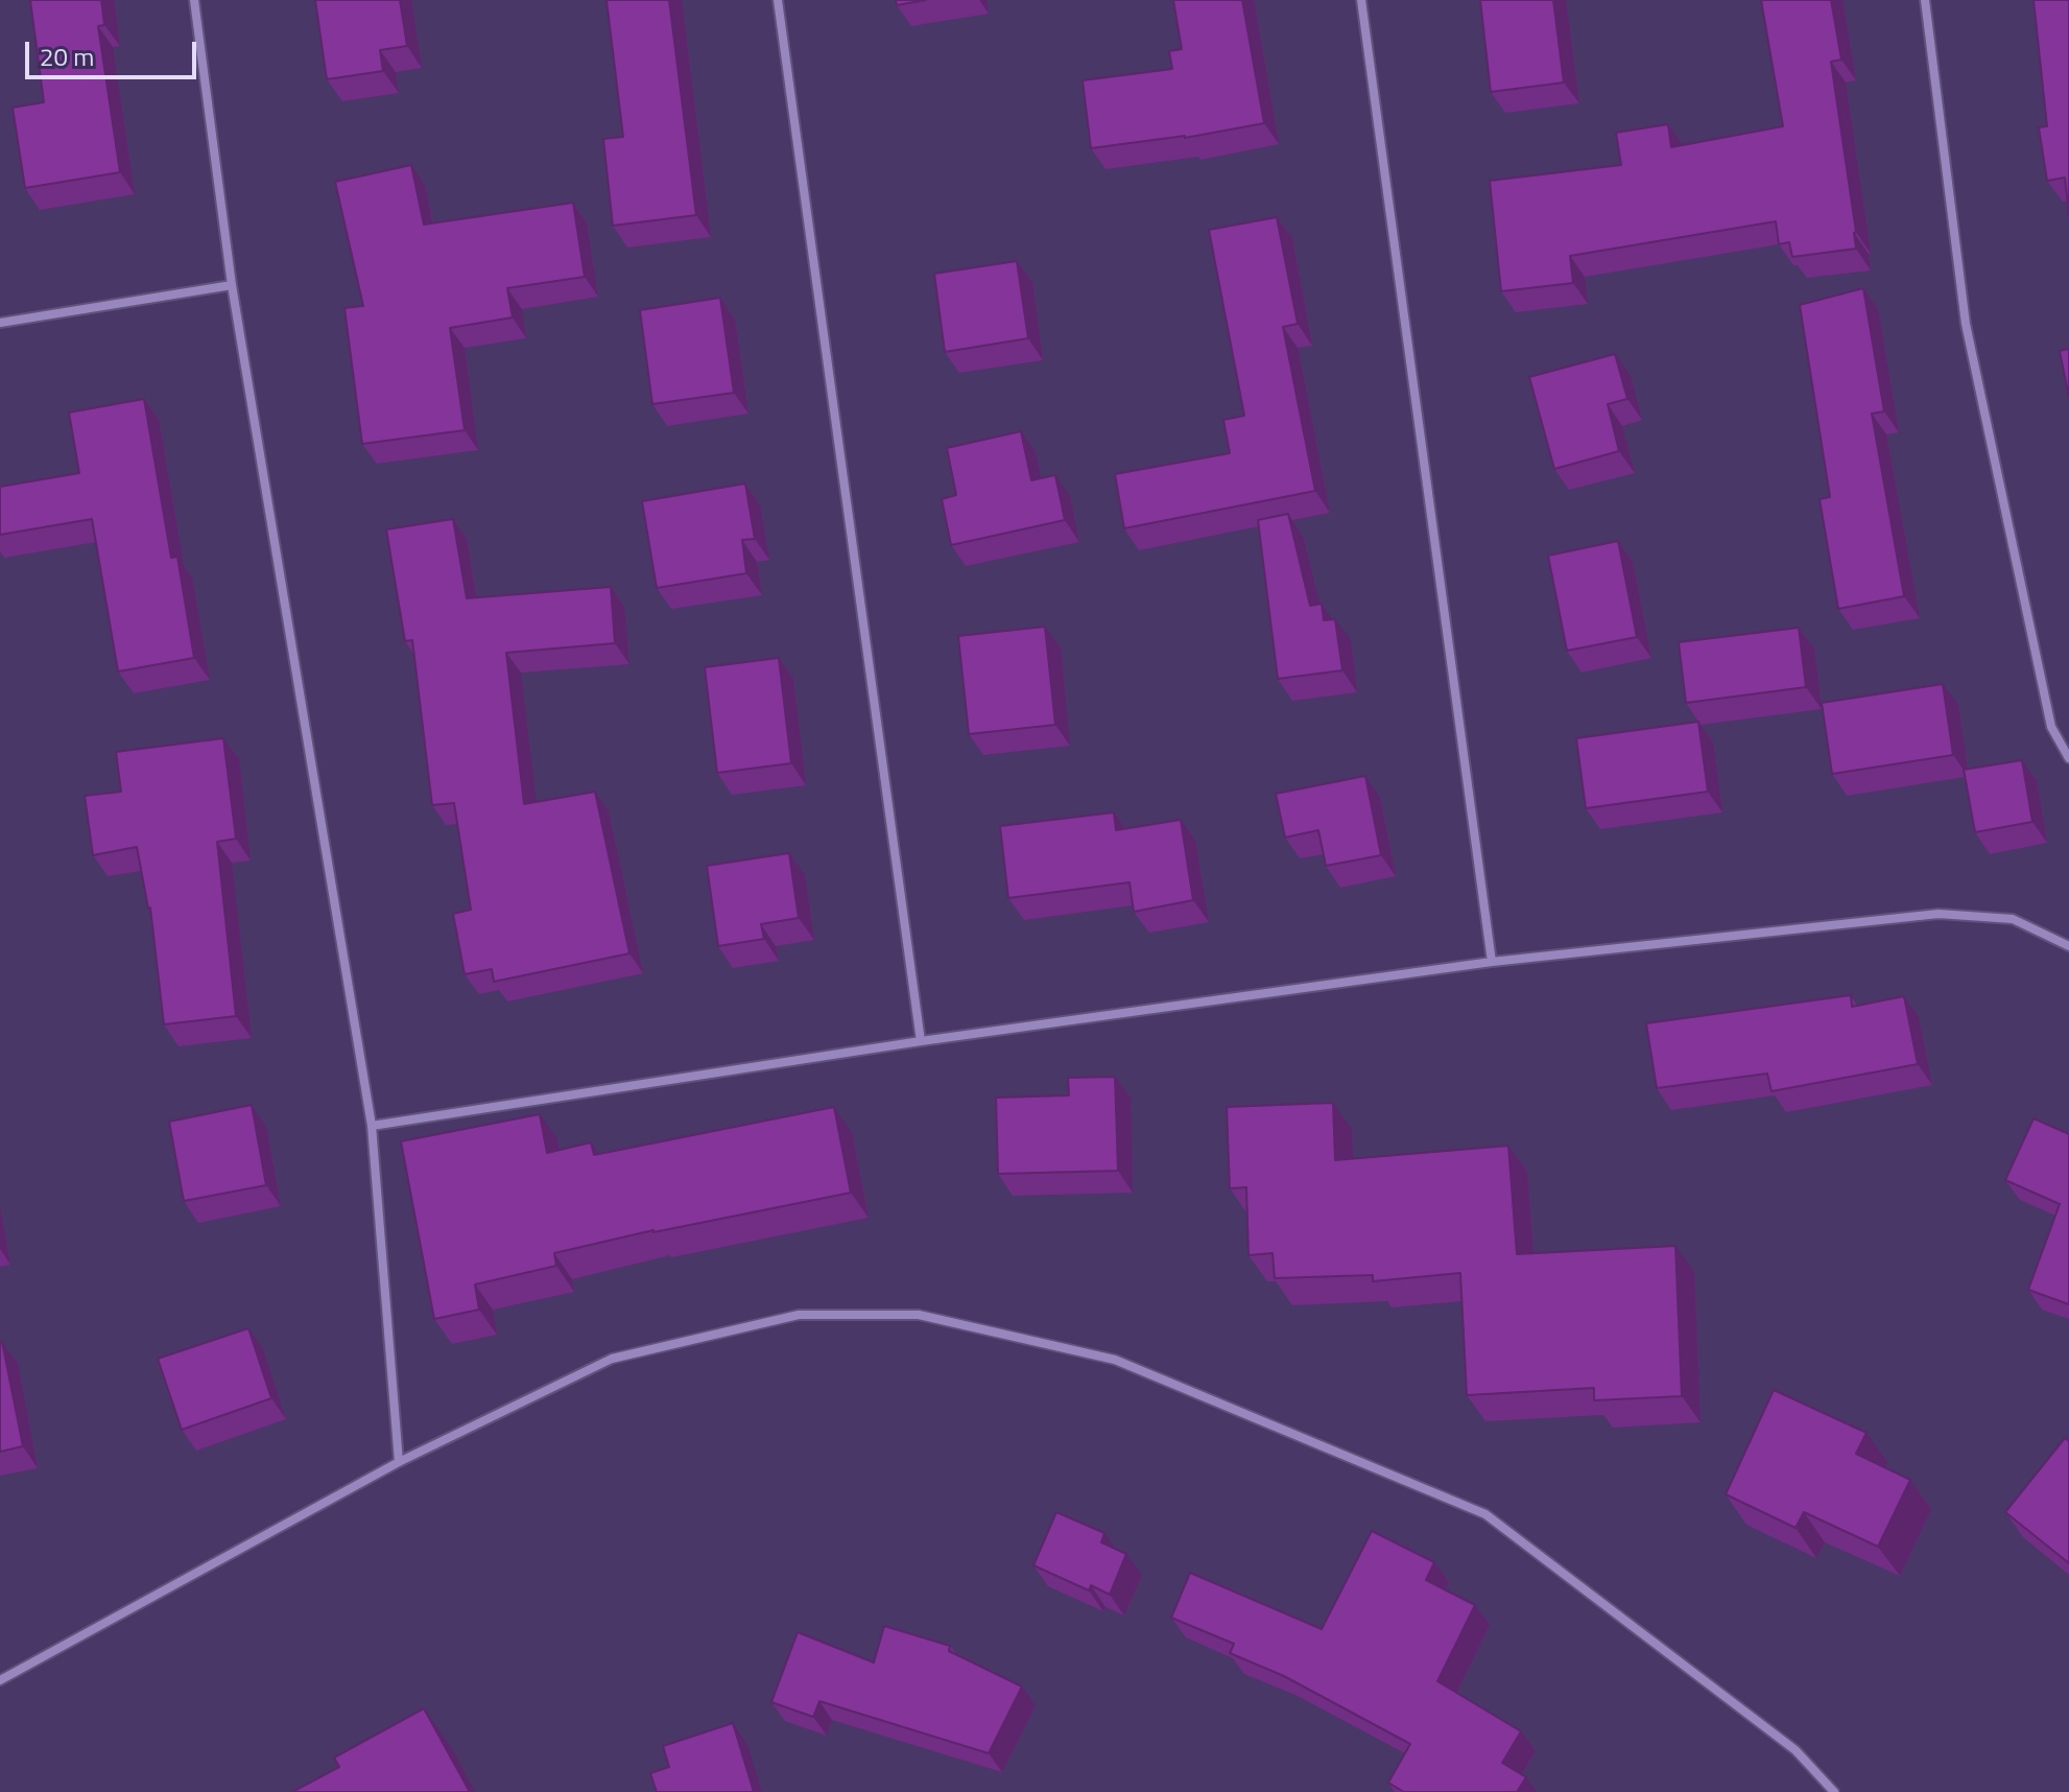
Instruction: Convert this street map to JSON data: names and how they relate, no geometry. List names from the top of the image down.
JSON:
{
  "scale_bar": "20 m"
}
